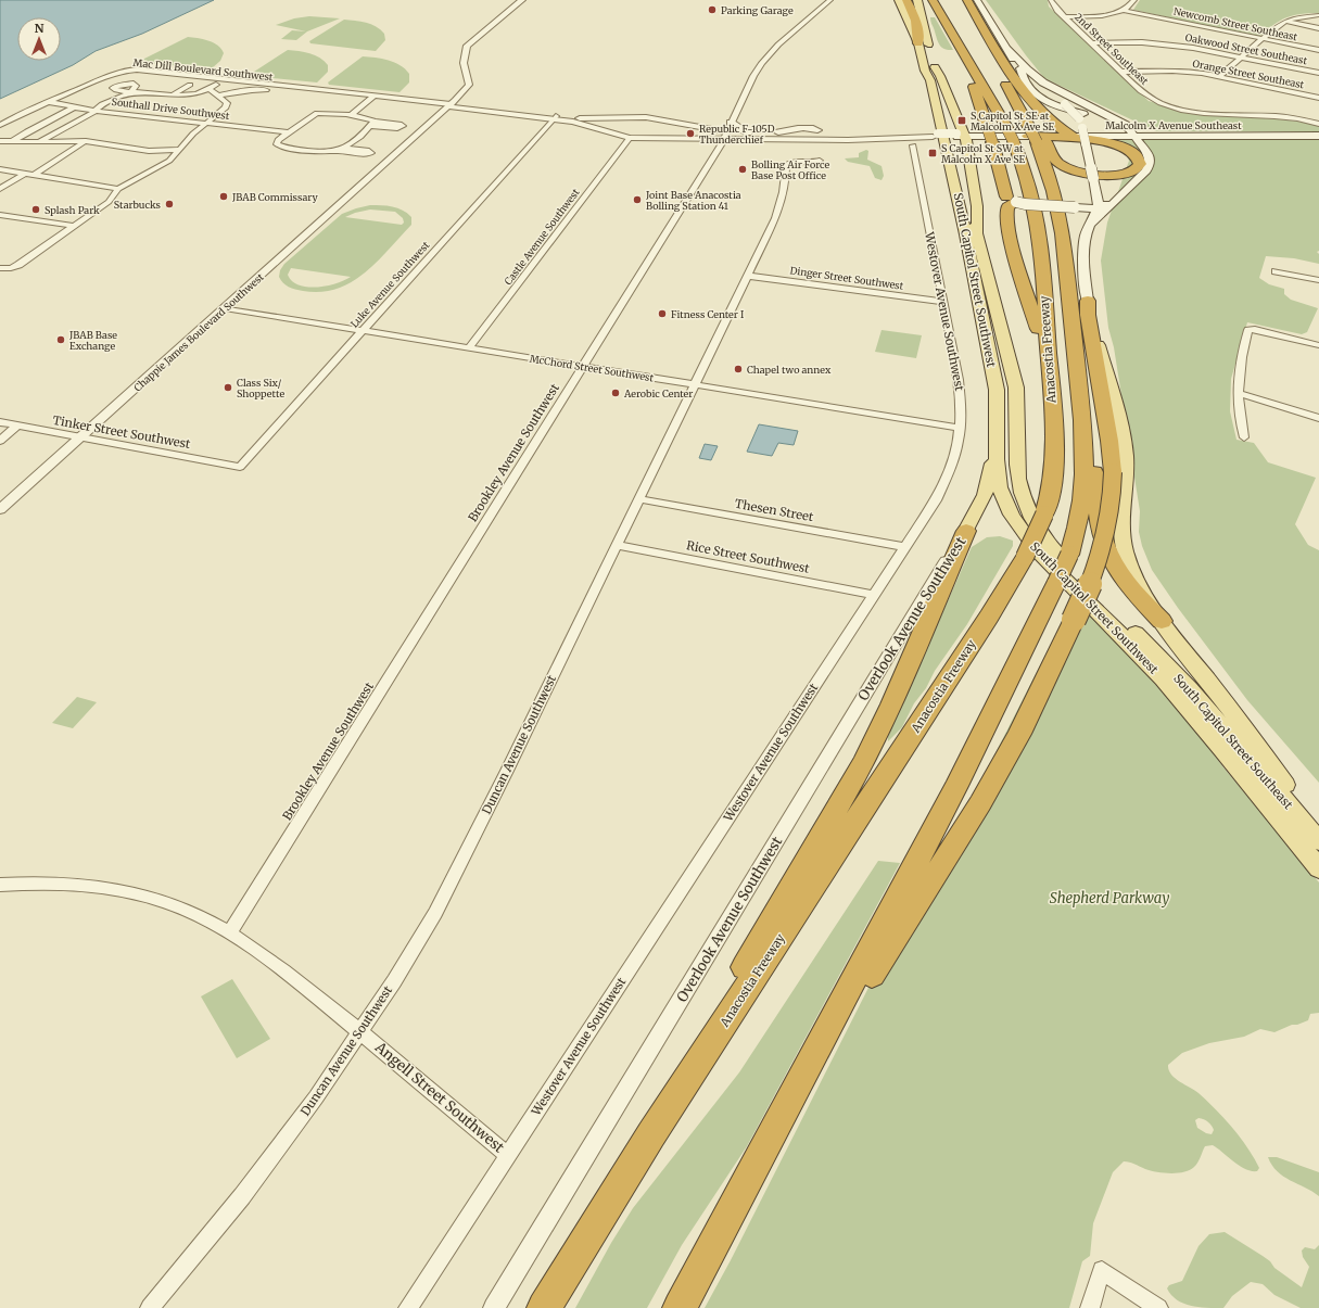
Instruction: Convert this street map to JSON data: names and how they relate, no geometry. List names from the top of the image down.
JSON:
{
  "streets": {
    "highway": ["Anacostia Freeway"],
    "main road": ["Malcolm X Avenue Southeast", "South Capitol Street Southwest", "South Capitol Street Southeast"],
    "street": [
      "Newcomb Street Southeast",
      "2nd Street Southeast",
      "Oakwood Street Southeast",
      "Mac Dill Boulevard Southwest",
      "Orange Street Southeast",
      "Southall Drive Southwest",
      "Castle Avenue Southwest",
      "Dinger Street Southwest",
      "Luke Avenue Southwest",
      "Westover Avenue Southwest",
      "Chappie James Boulevard Southwest",
      "McChord Street Southwest",
      "Tinker Street Southwest",
      "Brookley Avenue Southwest",
      "Thesen Street",
      "Rice Street Southwest",
      "Overlook Avenue Southwest",
      "Duncan Avenue Southwest",
      "Angell Street Southwest"
    ]
  },
  "crossings": [
    ["Newcomb Street Southeast", "2nd Street Southeast"],
    ["2nd Street Southeast", "Oakwood Street Southeast"],
    ["2nd Street Southeast", "Orange Street Southeast"],
    ["Mac Dill Boulevard Southwest", "Southall Drive Southwest"],
    ["Mac Dill Boulevard Southwest", "Malcolm X Avenue Southeast"],
    ["Mac Dill Boulevard Southwest", "Castle Avenue Southwest"],
    ["Mac Dill Boulevard Southwest", "Luke Avenue Southwest"],
    ["Mac Dill Boulevard Southwest", "Chappie James Boulevard Southwest"],
    ["Mac Dill Boulevard Southwest", "Brookley Avenue Southwest"],
    ["Malcolm X Avenue Southeast", "Anacostia Freeway"],
    ["Castle Avenue Southwest", "McChord Street Southwest"],
    ["Dinger Street Southwest", "Westover Avenue Southwest"],
    ["Dinger Street Southwest", "Duncan Avenue Southwest"],
    ["South Capitol Street Southwest", "South Capitol Street Southeast"],
    ["Luke Avenue Southwest", "McChord Street Southwest"],
    ["Luke Avenue Southwest", "Tinker Street Southwest"],
    ["Westover Avenue Southwest", "McChord Street Southwest"],
    ["Westover Avenue Southwest", "Thesen Street"],
    ["Westover Avenue Southwest", "Rice Street Southwest"],
    ["Westover Avenue Southwest", "Angell Street Southwest"],
    ["Chappie James Boulevard Southwest", "McChord Street Southwest"],
    ["Chappie James Boulevard Southwest", "Tinker Street Southwest"],
    ["McChord Street Southwest", "Brookley Avenue Southwest"],
    ["McChord Street Southwest", "Duncan Avenue Southwest"],
    ["Brookley Avenue Southwest", "Angell Street Southwest"],
    ["Thesen Street", "Duncan Avenue Southwest"],
    ["Rice Street Southwest", "Duncan Avenue Southwest"],
    ["Duncan Avenue Southwest", "Angell Street Southwest"]
  ],
  "parks": ["Shepherd Parkway"],
  "places": {
    "other": [
      "Parking Garage",
      "Republic F-105D Thunderchief",
      "Bolling Air Force Base Post Office",
      "JBAB Commissary",
      "Joint Base Anacostia Bolling Station 41",
      "Starbucks",
      "Splash Park",
      "Fitness Center I",
      "JBAB Base Exchange",
      "Chapel two annex",
      "Class Six/ Shoppette",
      "Aerobic Center"
    ],
    "transit": ["S Capitol St SE at Malcolm X Ave SE", "S Capitol St SW at Malcolm X Ave SE"]
  },
  "north": "top"
}
